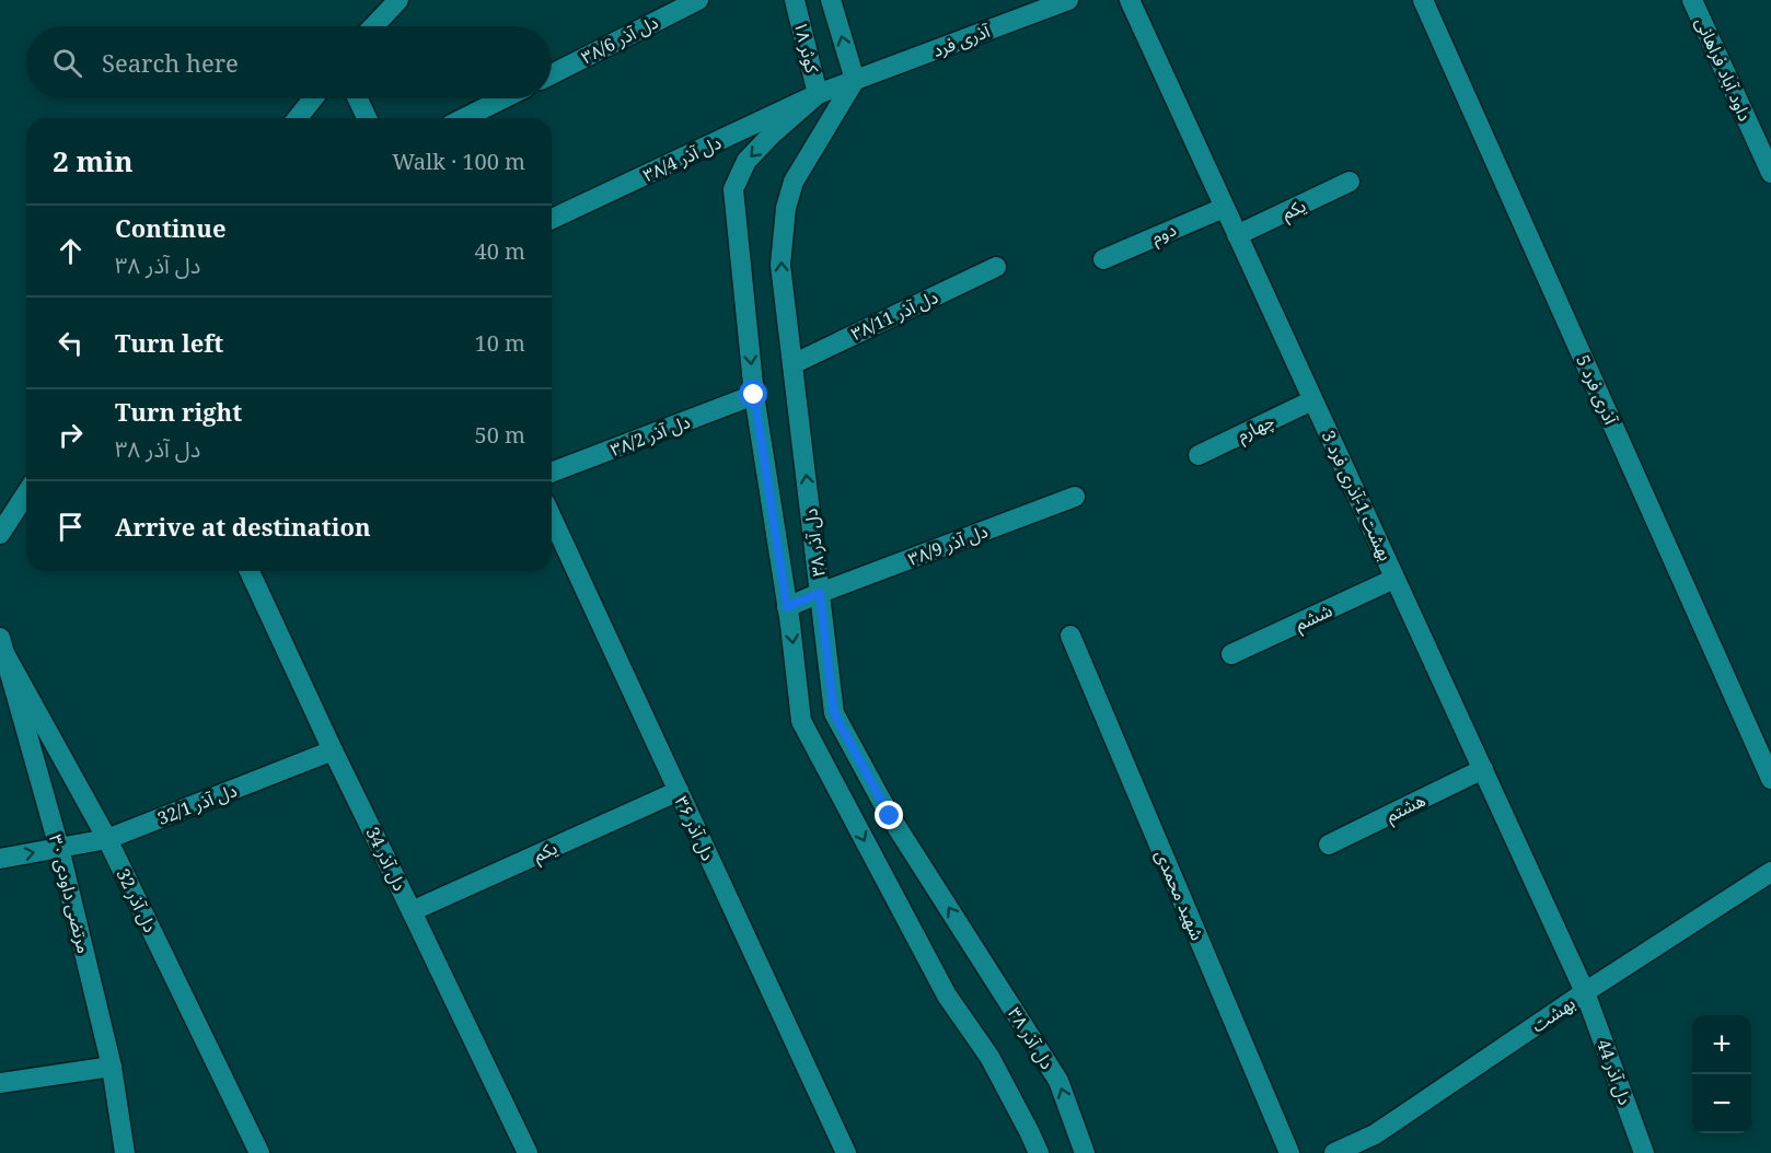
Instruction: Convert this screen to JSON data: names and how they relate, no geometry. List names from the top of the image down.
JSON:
{
  "streets": {
    "street": [
      "دل آذر ۳۸/6",
      "آذری فرد",
      "کوثر ۱۸",
      "داود آباد فراهانی",
      "دل آذر ۳۸/4",
      "یکم",
      "دوم",
      "دل آذر ۳۸/11",
      "آذری فرد 5",
      "چهارم",
      "دل آذر ۳۸/2",
      "بهشت 1-آذری فرد 3",
      "دل آذر ۳۸",
      "دل آذر ۳۸/9",
      "ششم",
      "دل آذر 32/1",
      "هشتم",
      "دل آذر ۳۶",
      "دل آذر 34",
      "۳۰ مرتضی داودی",
      "شهید محمدی",
      "دل آذر 32",
      "بهشت",
      "دل آذر 44"
    ]
  },
  "crossings": [
    ["آذری فرد", "کوثر ۱۸"],
    ["آذری فرد", "دل آذر ۳۸/4"],
    ["آذری فرد", "دل آذر ۳۸"],
    ["کوثر ۱۸", "دل آذر ۳۸/4"],
    ["کوثر ۱۸", "دل آذر ۳۸"],
    ["دل آذر ۳۸/4", "دل آذر ۳۸"],
    ["یکم", "بهشت 1-آذری فرد 3"],
    ["یکم", "دل آذر ۳۶"],
    ["یکم", "دل آذر 34"],
    ["دوم", "بهشت 1-آذری فرد 3"],
    ["دل آذر ۳۸/11", "دل آذر ۳۸"],
    ["چهارم", "بهشت 1-آذری فرد 3"],
    ["دل آذر ۳۸/2", "دل آذر ۳۸"],
    ["بهشت 1-آذری فرد 3", "ششم"],
    ["بهشت 1-آذری فرد 3", "هشتم"],
    ["بهشت 1-آذری فرد 3", "بهشت"],
    ["بهشت 1-آذری فرد 3", "دل آذر 44"],
    ["دل آذر ۳۸", "دل آذر ۳۸/9"],
    ["دل آذر 32/1", "دل آذر 34"],
    ["دل آذر 32/1", "۳۰ مرتضی داودی"],
    ["دل آذر 32/1", "دل آذر 32"],
    ["۳۰ مرتضی داودی", "دل آذر 32"],
    ["بهشت", "دل آذر 44"]
  ],
  "page": {
    "search": "Search here",
    "heading": ["2 min", "Walk · 100 m"],
    "list": [
      ["Continue", "دل آذر ۳۸", "40 m"],
      ["Turn left", "10 m"],
      ["Turn right", "دل آذر ۳۸", "50 m"],
      "Arrive at destination"
    ],
    "map_buttons": ["+", "−"]
  }
}
